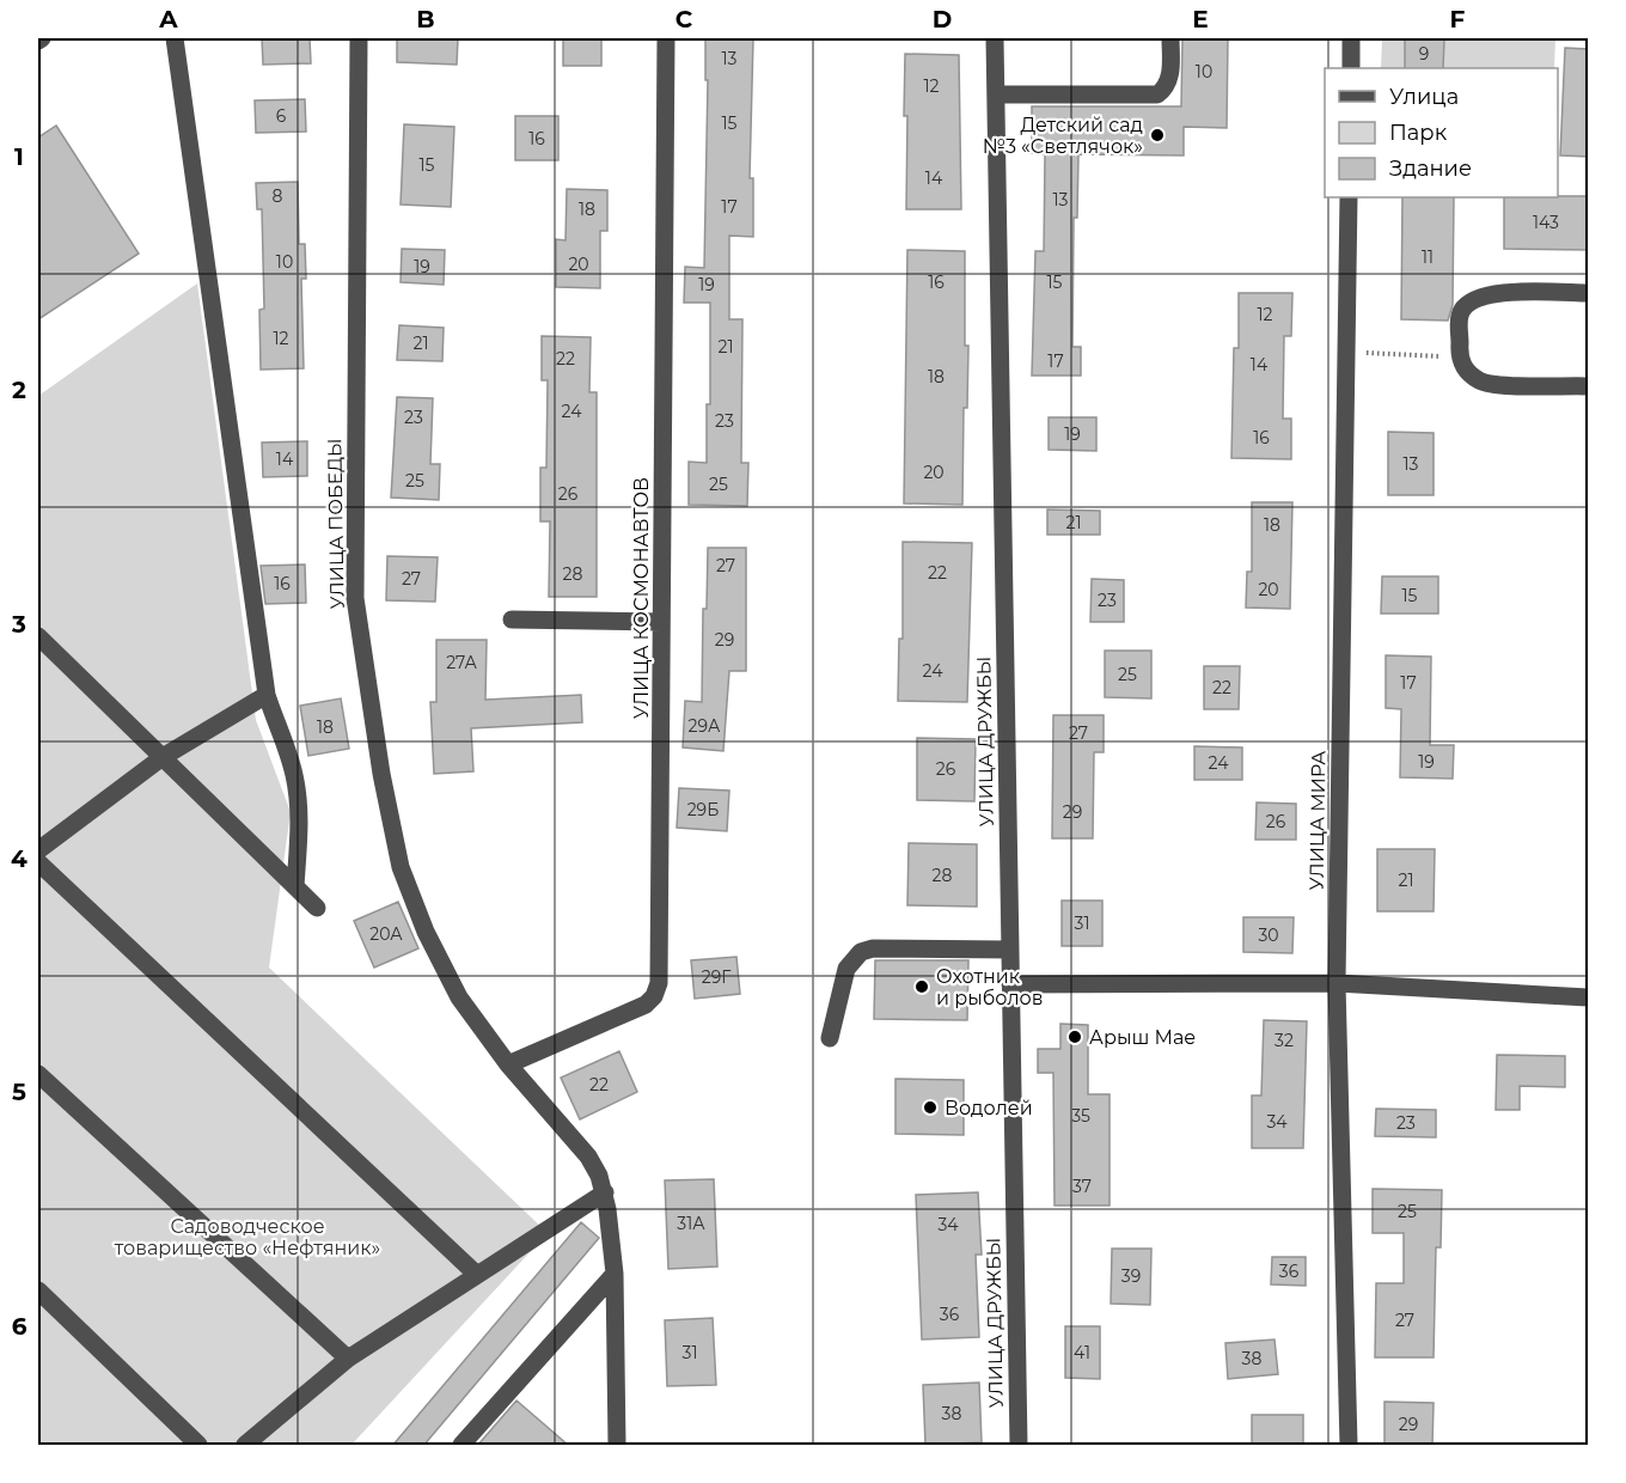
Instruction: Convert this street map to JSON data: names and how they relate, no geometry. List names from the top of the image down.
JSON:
{
  "streets": {
    "street": [
      "УЛИЦА ПОБЕДЫ",
      "УЛИЦА КОСМОНАВТОВ",
      "УЛИЦА ДРУЖБЫ",
      "УЛИЦА МИРА"
    ]
  },
  "crossings": [
    ["УЛИЦА ПОБЕДЫ", "УЛИЦА КОСМОНАВТОВ"]
  ],
  "parks": ["Садоводческое товарищество «Нефтяник»"],
  "places": [
    "Детский сад №3 «Светлячок»",
    "Охотник и рыболов",
    "Арыш Мае",
    "Водолей"
  ],
  "house_numbers": [
    "9",
    "13",
    "10",
    "12",
    "6",
    "15",
    "16",
    "15",
    "14",
    "8",
    "13",
    "17",
    "18",
    "143",
    "11",
    "10",
    "20",
    "19",
    "16",
    "15",
    "19",
    "12",
    "12",
    "21",
    "21",
    "22",
    "17",
    "14",
    "18",
    "24",
    "23",
    "23",
    "19",
    "16",
    "14",
    "13",
    "20",
    "25",
    "25",
    "26",
    "21",
    "18",
    "27",
    "22",
    "28",
    "27",
    "16",
    "20",
    "15",
    "23",
    "29",
    "27А",
    "24",
    "25",
    "17",
    "22",
    "29А",
    "18",
    "27",
    "19",
    "24",
    "26",
    "29Б",
    "29",
    "26",
    "28",
    "21",
    "31",
    "20А",
    "30",
    "29Г",
    "32",
    "22",
    "35",
    "34",
    "23",
    "37",
    "25",
    "31А",
    "34",
    "36",
    "39",
    "36",
    "27",
    "31",
    "41",
    "38",
    "38",
    "29"
  ],
  "legend": ["Улица", "Парк", "Здание"],
  "grid": {
    "columns": [
      "A",
      "B",
      "C",
      "D",
      "E",
      "F"
    ],
    "rows": [
      "1",
      "2",
      "3",
      "4",
      "5",
      "6"
    ]
  }
}
